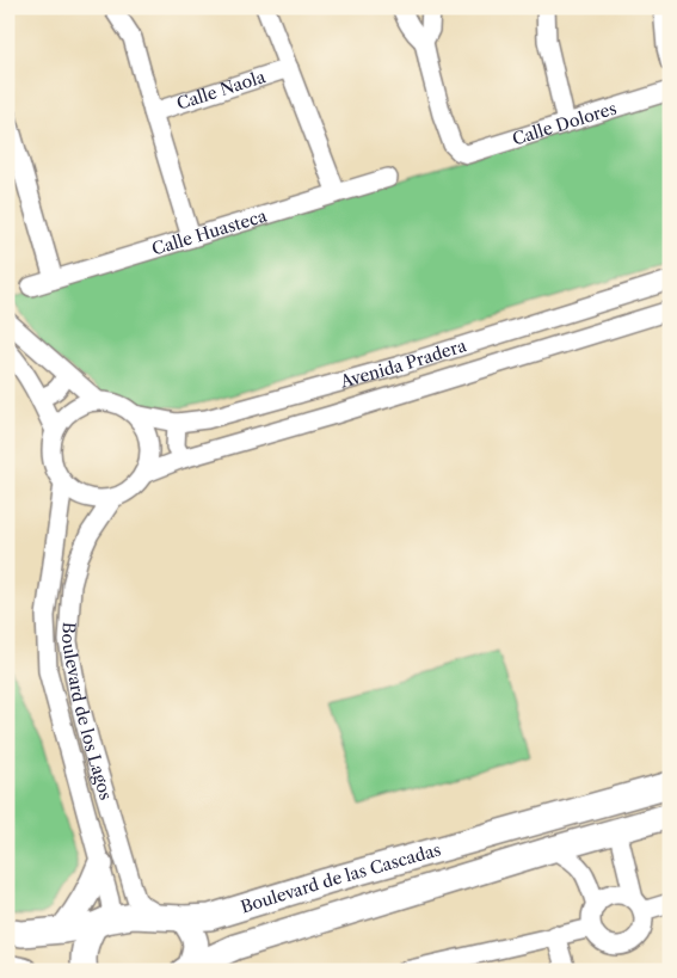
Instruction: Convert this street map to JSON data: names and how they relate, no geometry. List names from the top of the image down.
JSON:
{
  "streets": {
    "main road": ["Boulevard de las Cascadas"],
    "street": [
      "Calle Naola",
      "Calle Dolores",
      "Calle Huasteca",
      "Avenida Pradera",
      "Boulevard de los Lagos"
    ]
  },
  "crossings": [
    ["Avenida Pradera", "Boulevard de los Lagos"],
    ["Boulevard de los Lagos", "Boulevard de las Cascadas"]
  ]
}
